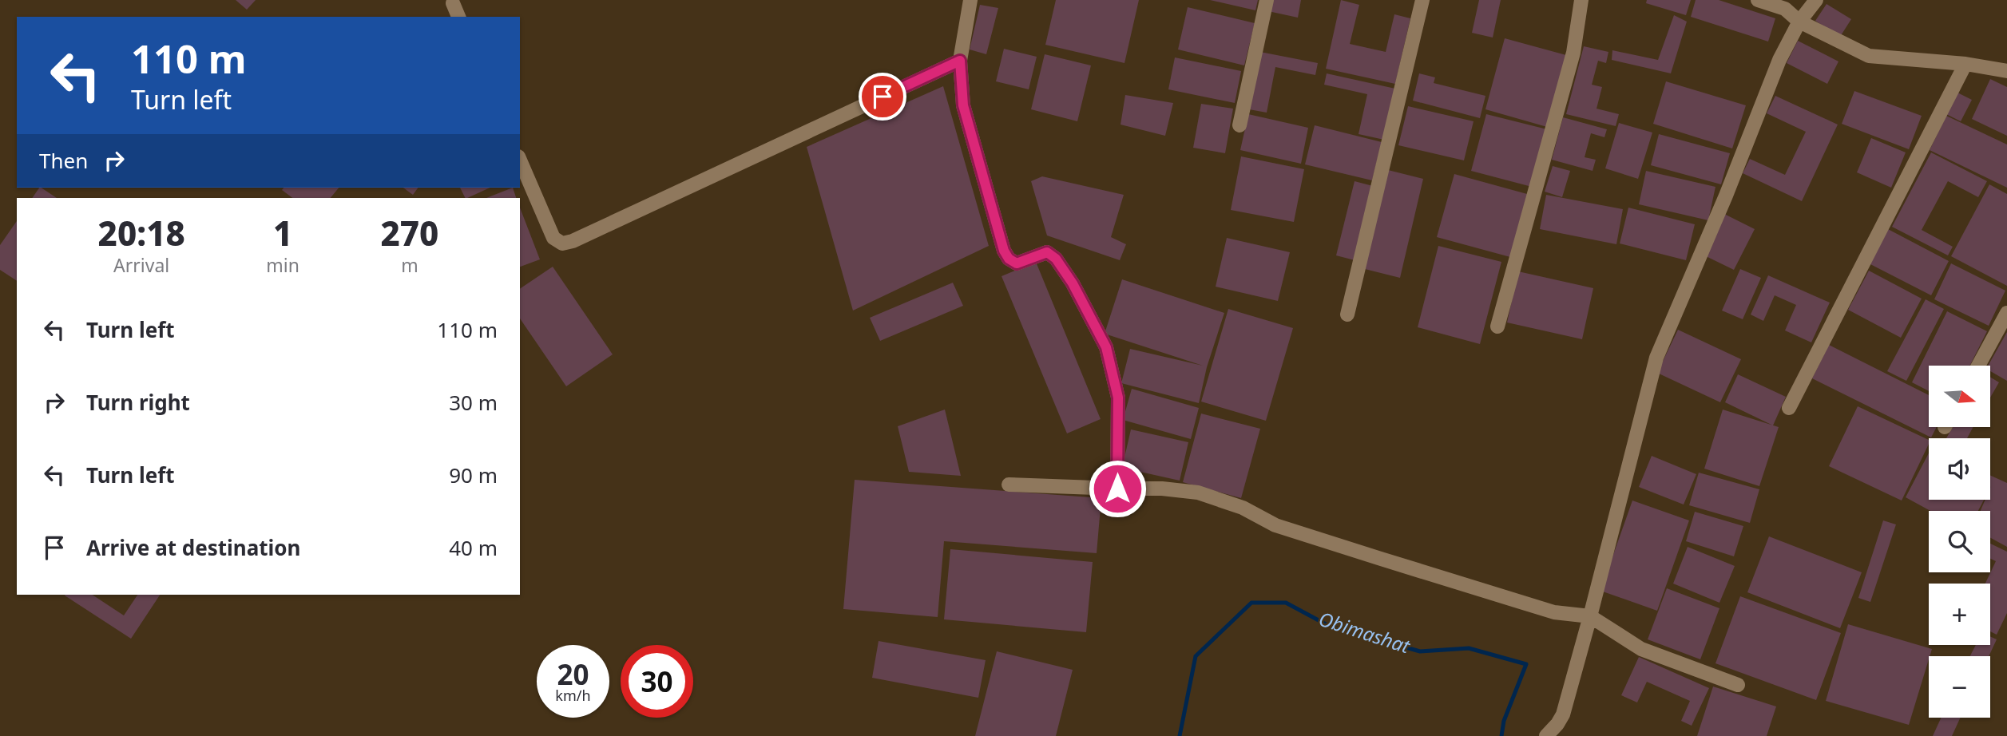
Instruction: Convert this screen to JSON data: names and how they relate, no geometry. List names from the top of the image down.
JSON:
{
  "water": ["Obimashat"],
  "north": "right",
  "page": {
    "turn": ["110 m", "Turn left"],
    "then": "Then",
    "eta": [
      "20:18",
      "Arrival",
      "1",
      "min",
      "270",
      "m"
    ],
    "list": [
      {
        "name": "Turn left",
        "value": "110 m"
      },
      {
        "name": "Turn right",
        "value": "30 m"
      },
      {
        "name": "Turn left",
        "value": "90 m"
      },
      {
        "name": "Arrive at destination",
        "value": "40 m"
      }
    ],
    "map_buttons": ["+", "−"],
    "speed": "20 km/h",
    "limit": "30"
  }
}
